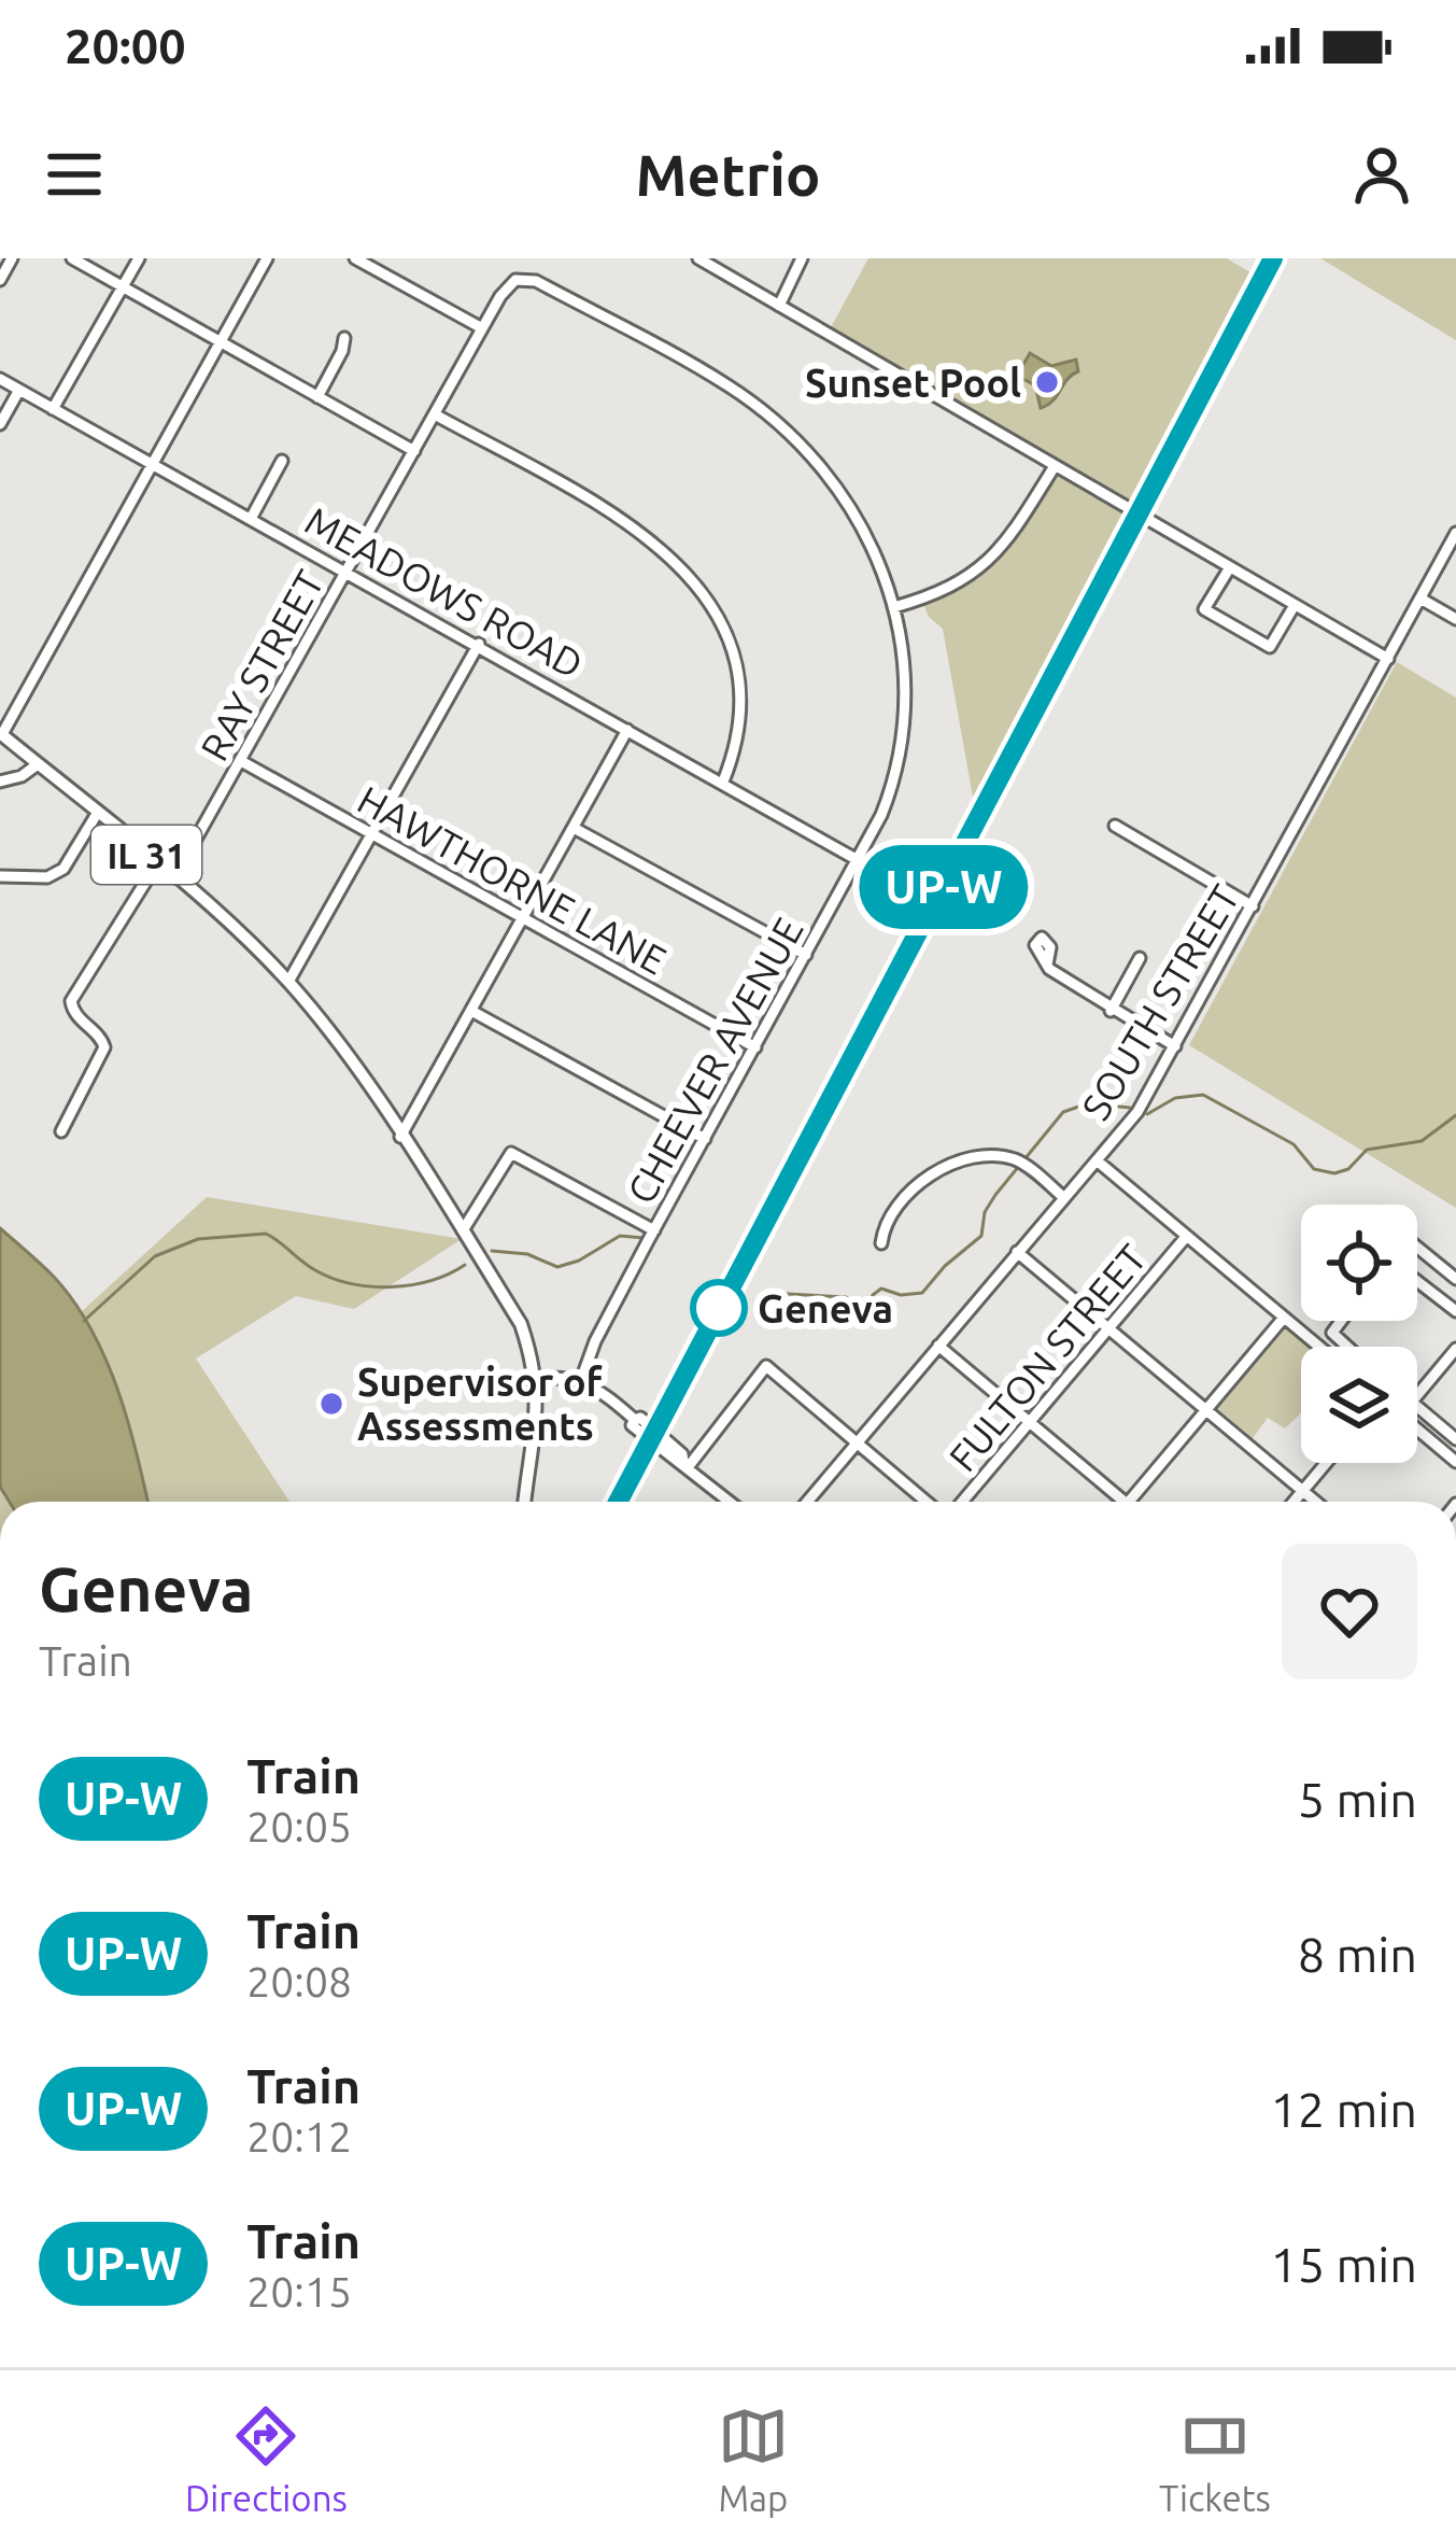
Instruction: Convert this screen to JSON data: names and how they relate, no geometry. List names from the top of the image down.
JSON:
{
  "streets": {
    "main road": ["IL 31"],
    "street": [
      "MEADOWS ROAD",
      "RAY STREET",
      "HAWTHORNE LANE",
      "SOUTH STREET",
      "CHEEVER AVENUE",
      "FULTON STREET"
    ]
  },
  "crossings": [
    ["MEADOWS ROAD", "RAY STREET"],
    ["MEADOWS ROAD", "CHEEVER AVENUE"],
    ["RAY STREET", "IL 31"],
    ["RAY STREET", "HAWTHORNE LANE"],
    ["RAY STREET", "CHEEVER AVENUE"],
    ["HAWTHORNE LANE", "CHEEVER AVENUE"]
  ],
  "places": ["Sunset Pool", "Geneva", "Supervisor of Assessments"],
  "page": {
    "status": "20:00",
    "header": "Metrio",
    "on_map": "UP-W",
    "heading": ["Geneva", "Train"],
    "list": [
      {
        "mark": "UP-W",
        "name": "Train",
        "note": "20:05",
        "value": "5 min"
      },
      {
        "mark": "UP-W",
        "name": "Train",
        "note": "20:08",
        "value": "8 min"
      },
      {
        "mark": "UP-W",
        "name": "Train",
        "note": "20:12",
        "value": "12 min"
      },
      {
        "mark": "UP-W",
        "name": "Train",
        "note": "20:15",
        "value": "15 min"
      }
    ],
    "tabs": ["Directions", "Map", "Tickets"]
  }
}
